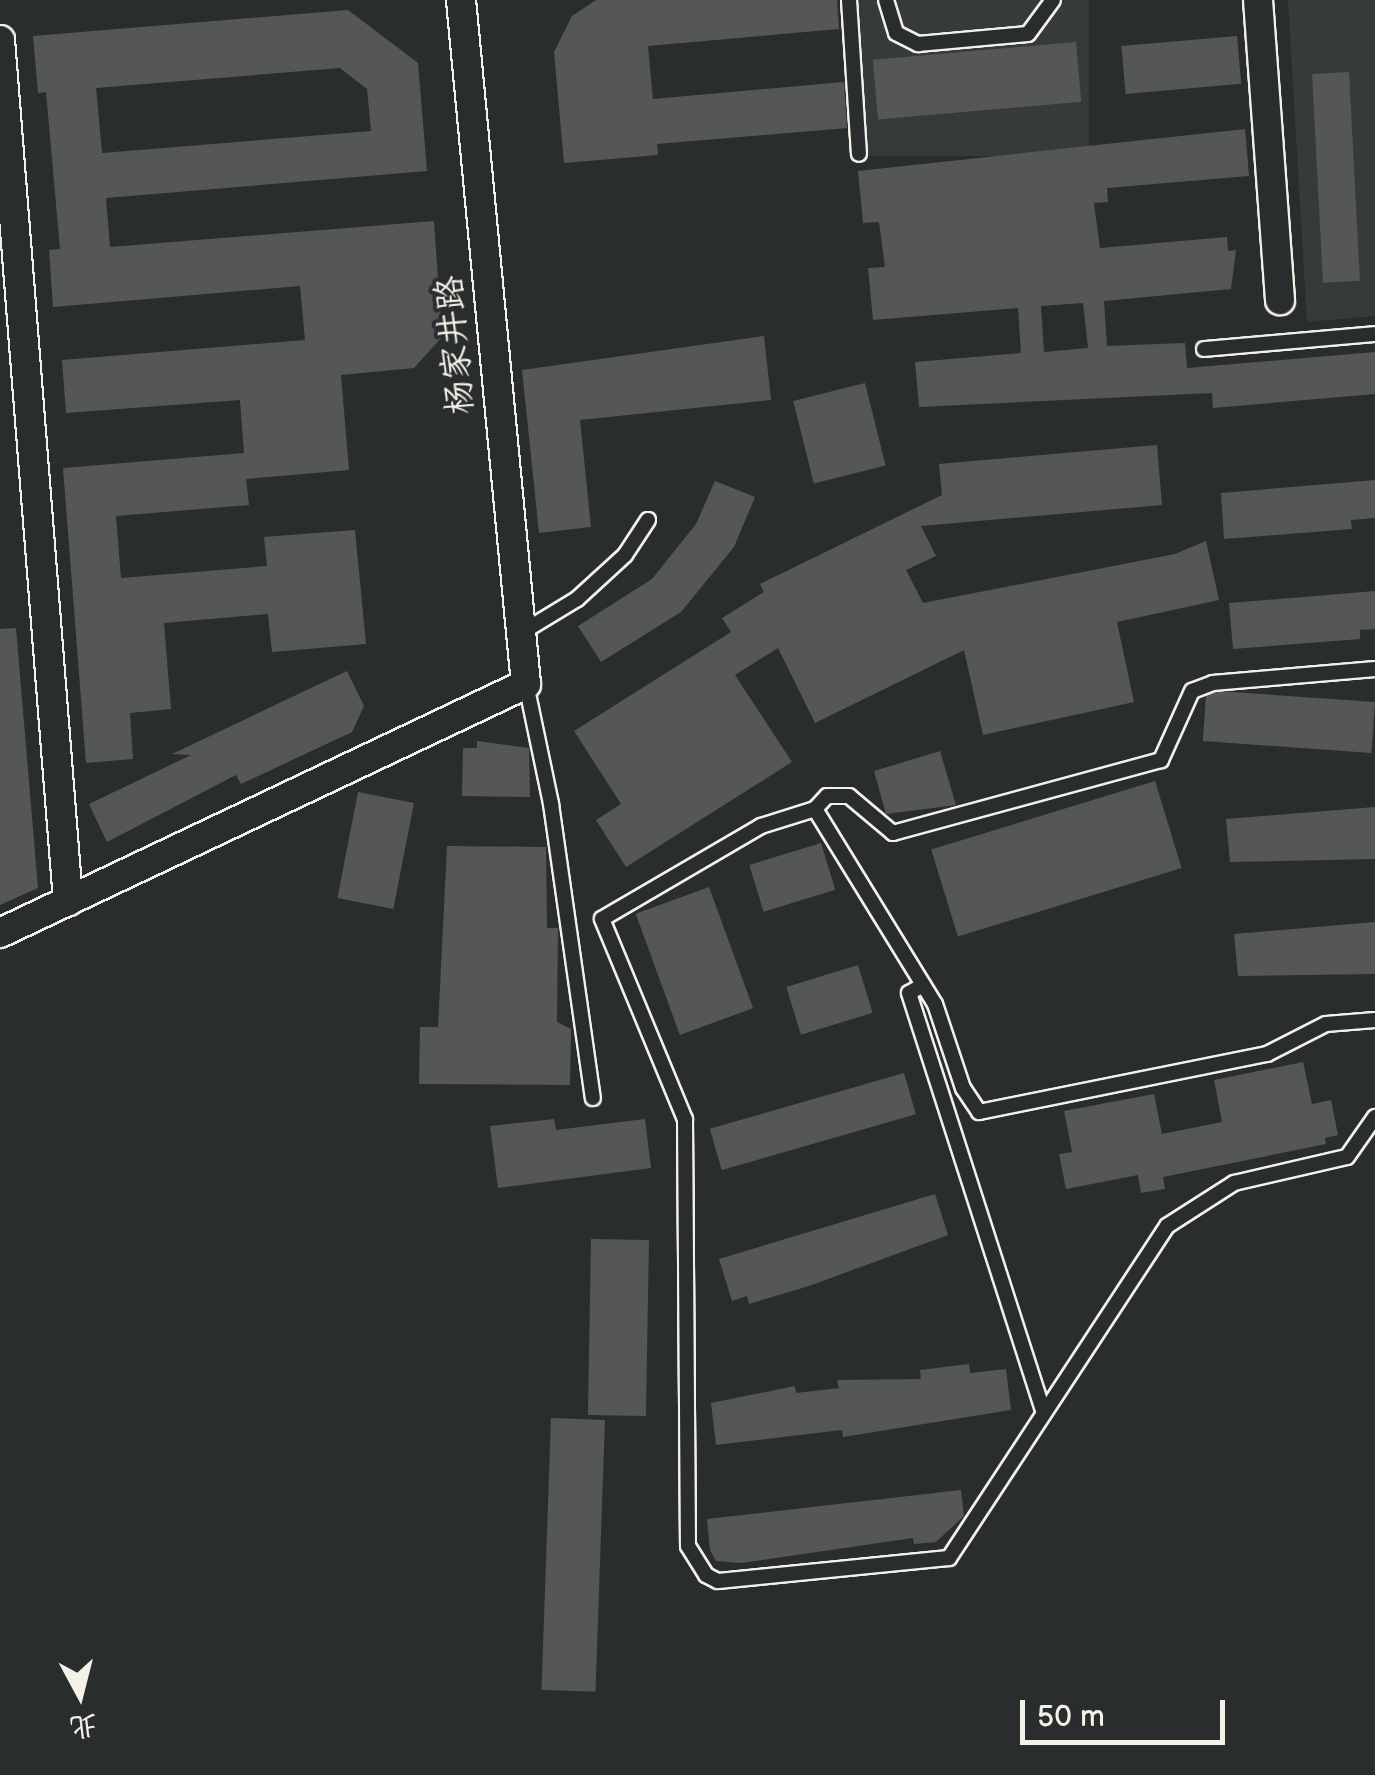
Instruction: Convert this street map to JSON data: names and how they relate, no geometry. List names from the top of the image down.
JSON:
{
  "streets": {
    "street": ["杨家井路"]
  },
  "scale_bar": "50 m",
  "north": "bottom"
}
